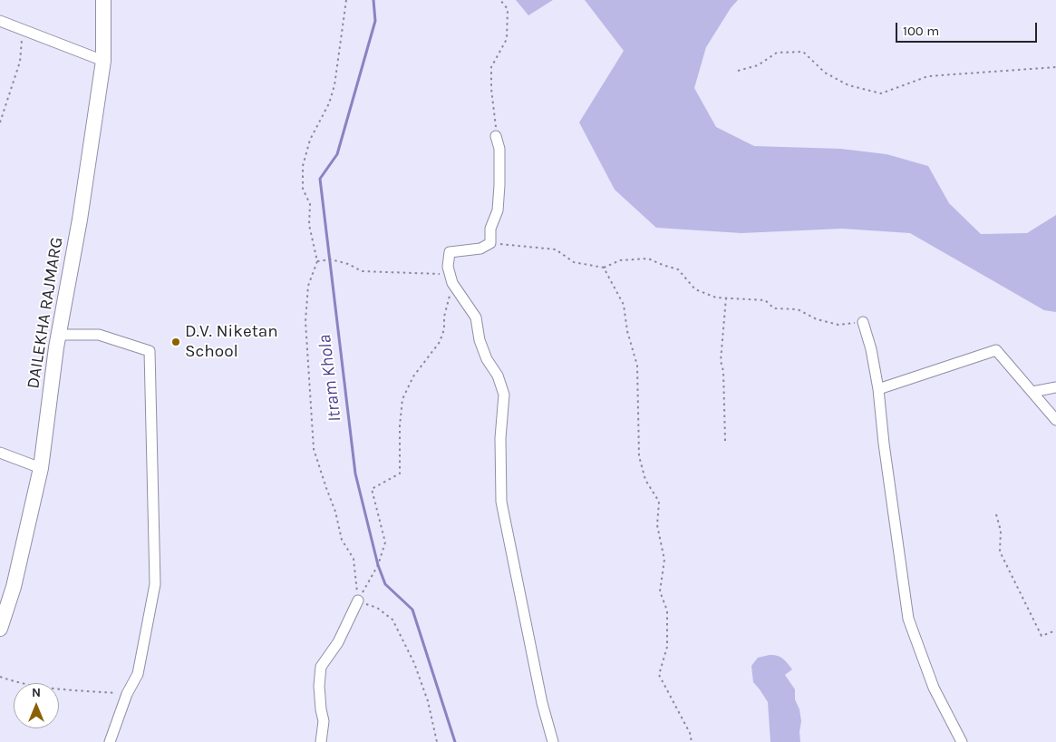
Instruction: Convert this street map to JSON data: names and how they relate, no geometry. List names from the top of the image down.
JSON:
{
  "streets": {
    "main road": ["DAILEKHA RAJMARG"]
  },
  "water": ["Itram Khola"],
  "places": ["D.V. Niketan School"],
  "scale_bar": "100 m",
  "north": "top"
}
